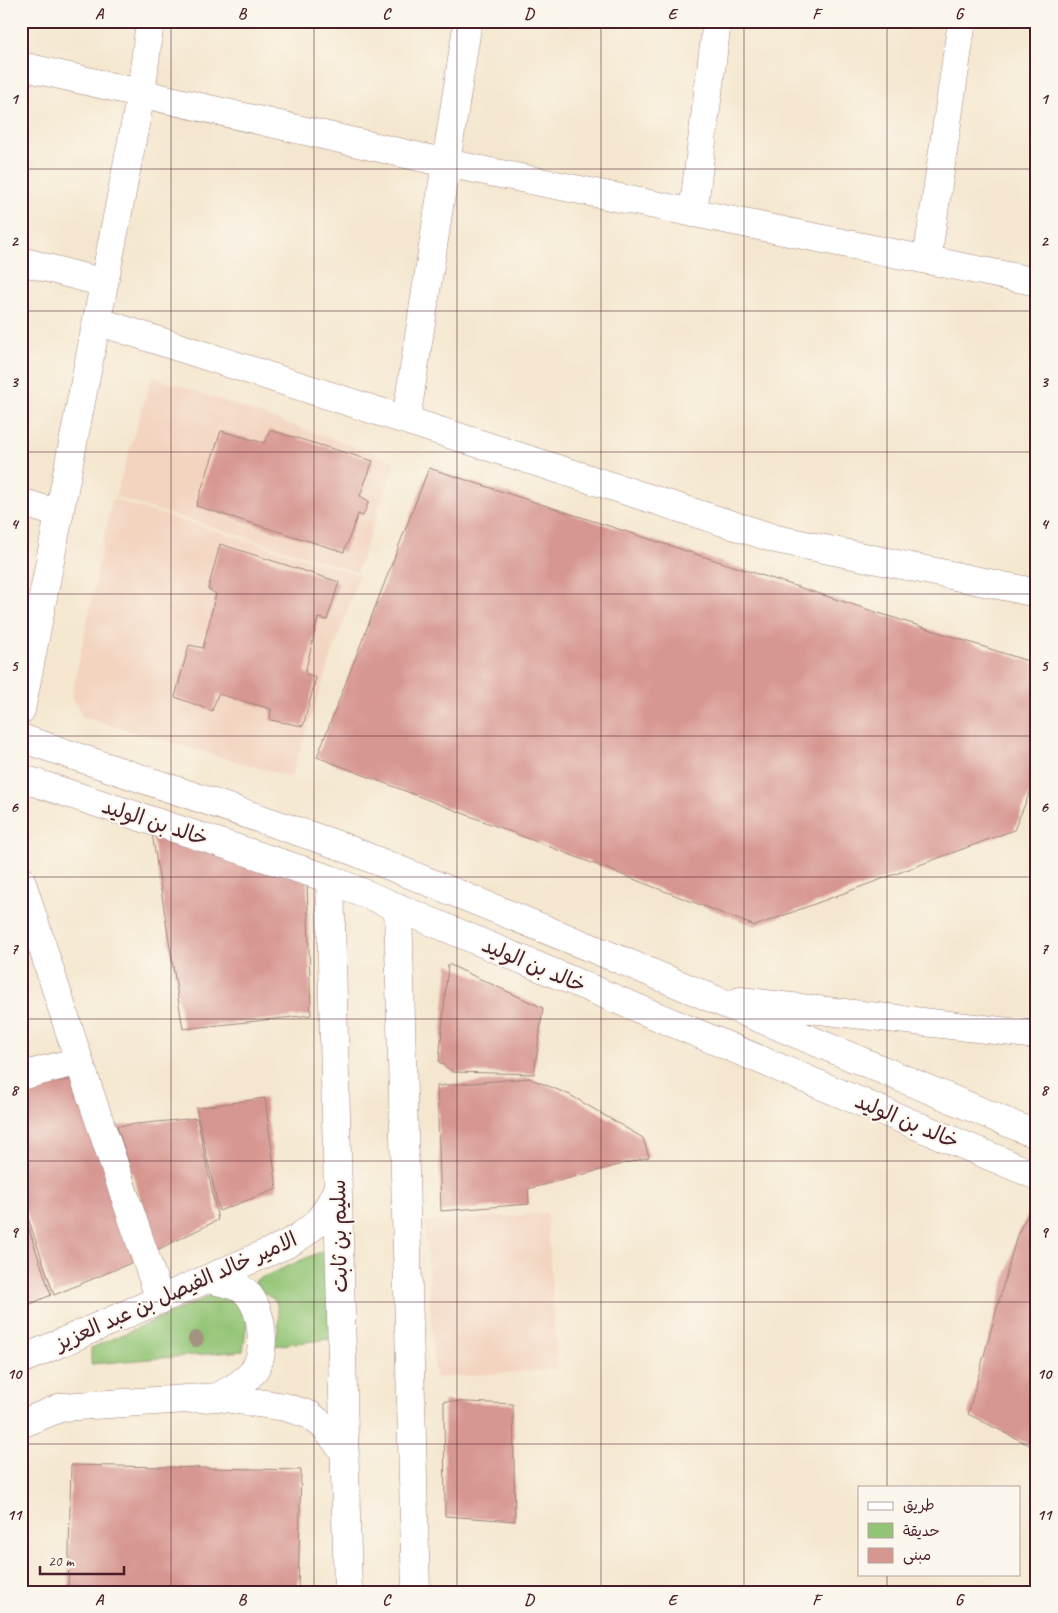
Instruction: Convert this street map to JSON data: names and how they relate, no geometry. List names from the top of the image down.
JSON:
{
  "streets": {
    "street": ["خالد بن الوليد", "سليم بن ثابت", "الامير خالد الفيصل بن عبد العزيز"]
  },
  "crossings": [
    ["خالد بن الوليد", "سليم بن ثابت"],
    ["سليم بن ثابت", "الامير خالد الفيصل بن عبد العزيز"]
  ],
  "legend": ["طريق", "حديقة", "مبنى"],
  "scale_bar": "20 m",
  "grid": {
    "columns": [
      "A",
      "B",
      "C",
      "D",
      "E",
      "F",
      "G"
    ],
    "rows": [
      "1",
      "2",
      "3",
      "4",
      "5",
      "6",
      "7",
      "8",
      "9",
      "10",
      "11"
    ]
  }
}
